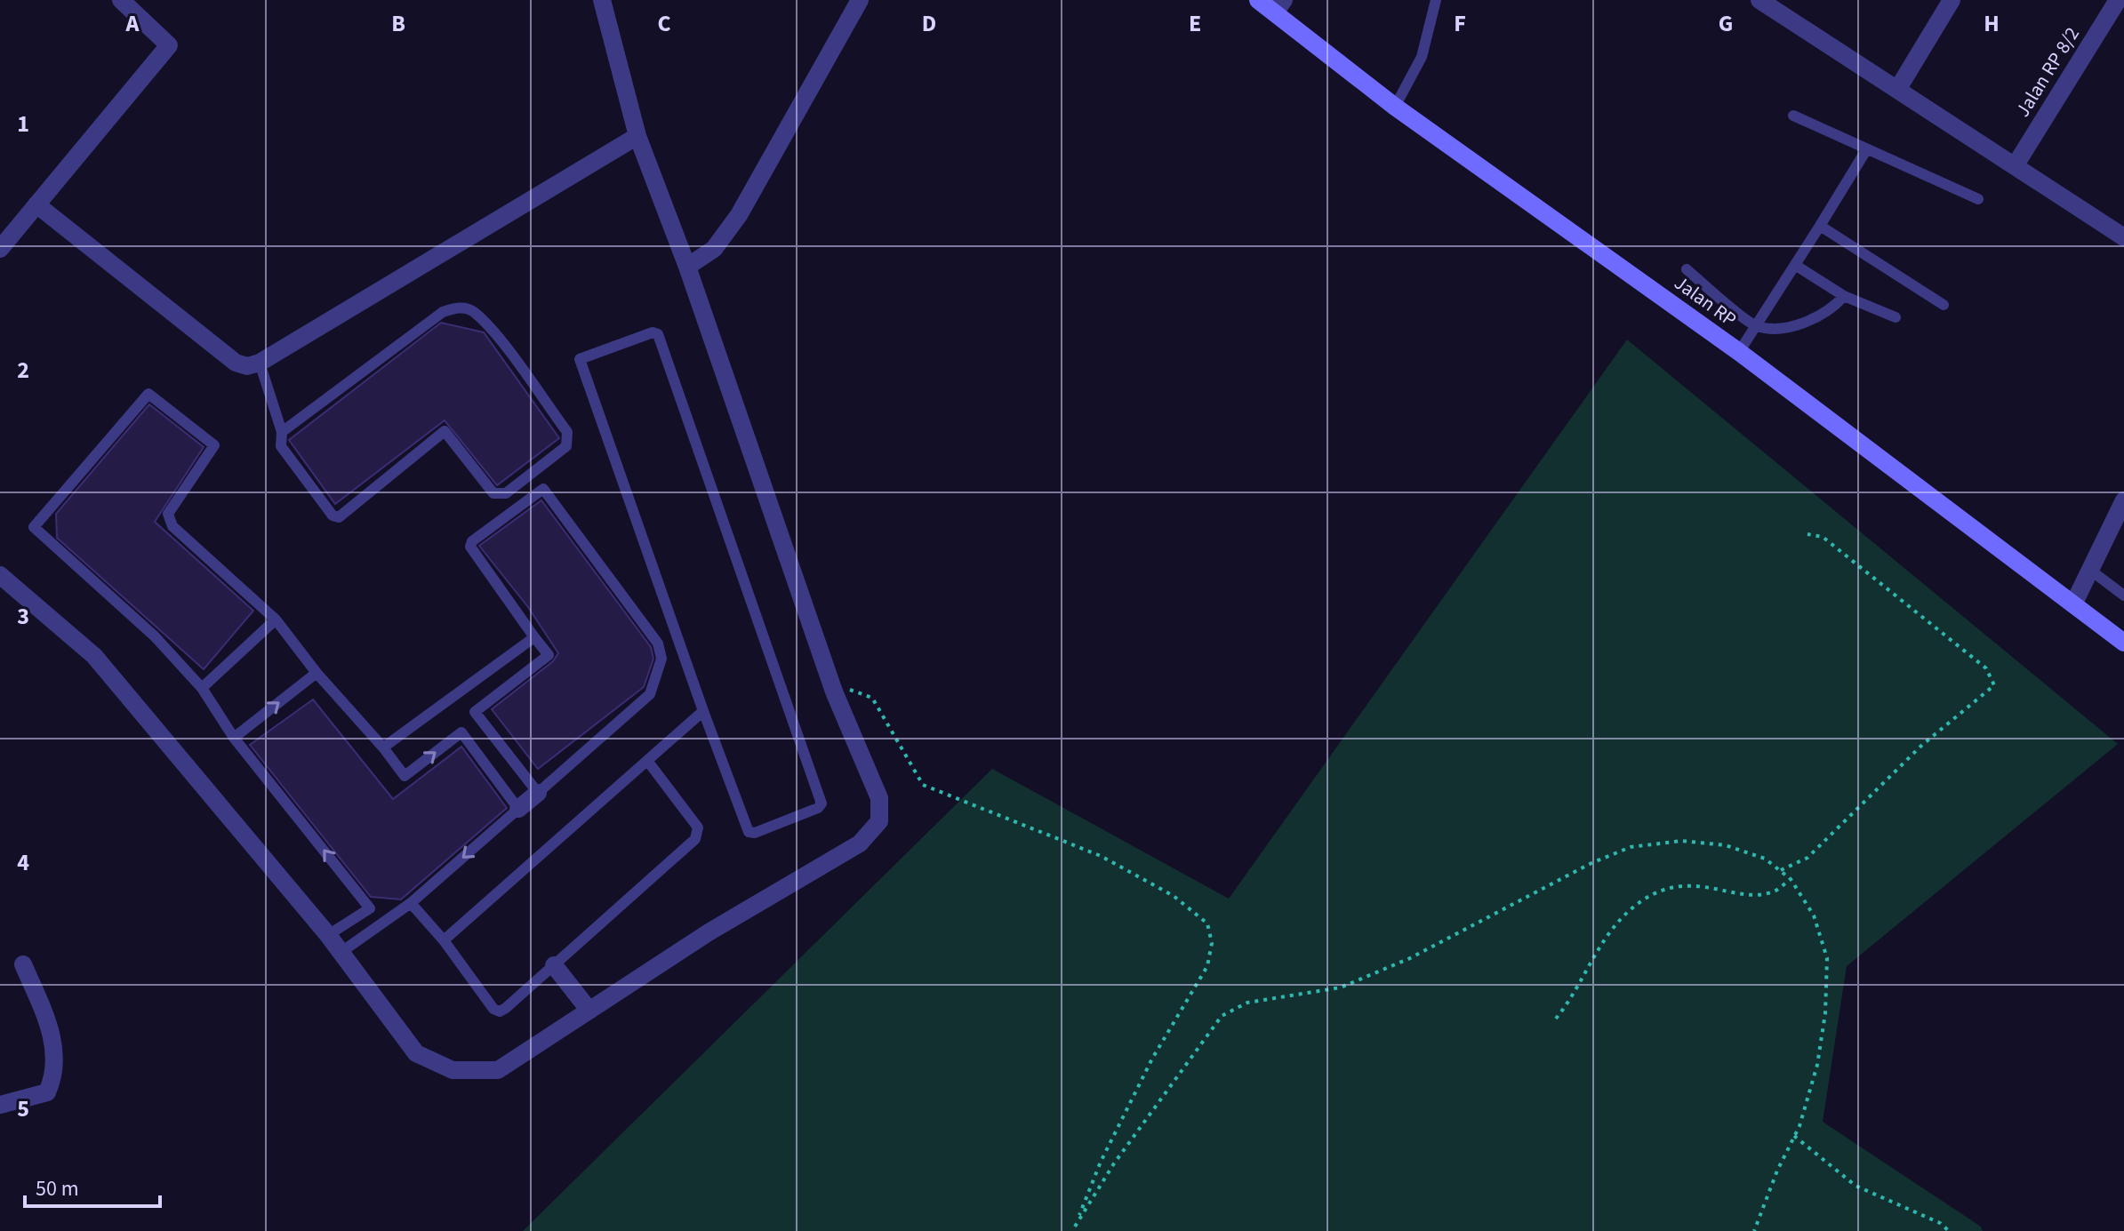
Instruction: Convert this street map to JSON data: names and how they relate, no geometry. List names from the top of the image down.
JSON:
{
  "streets": {
    "street": ["Jalan RP 8/2", "Jalan RP"]
  },
  "scale_bar": "50 m",
  "grid": {
    "columns": [
      "A",
      "B",
      "C",
      "D",
      "E",
      "F",
      "G",
      "H"
    ],
    "rows": [
      "1",
      "2",
      "3",
      "4",
      "5"
    ]
  }
}
